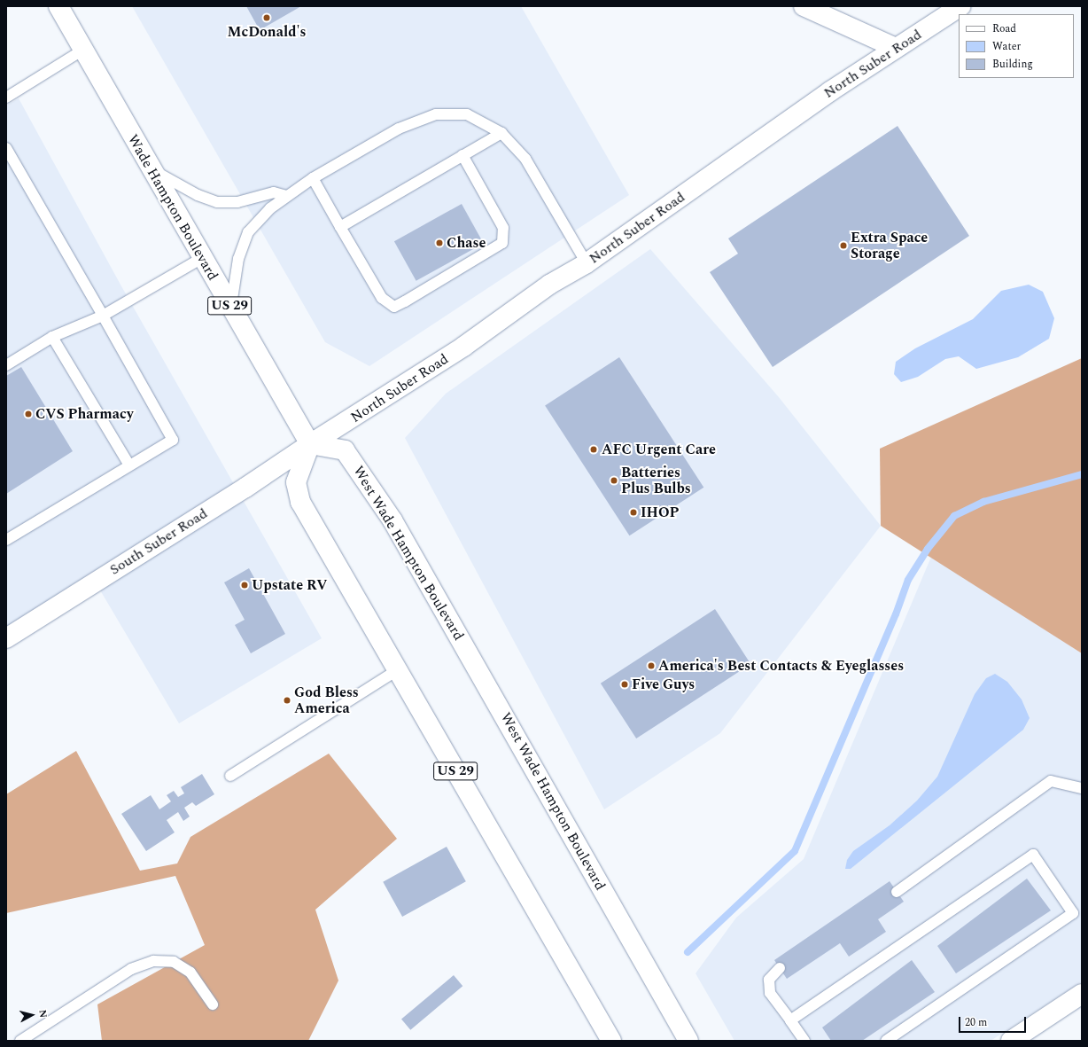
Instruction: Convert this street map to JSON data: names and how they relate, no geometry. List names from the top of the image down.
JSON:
{
  "streets": {
    "main road": [
      "North Suber Road",
      "Wade Hampton Boulevard",
      "US 29",
      "South Suber Road",
      "West Wade Hampton Boulevard"
    ]
  },
  "crossings": [
    ["North Suber Road", "Wade Hampton Boulevard"],
    ["North Suber Road", "US 29"],
    ["North Suber Road", "South Suber Road"],
    ["North Suber Road", "West Wade Hampton Boulevard"],
    ["Wade Hampton Boulevard", "US 29"],
    ["Wade Hampton Boulevard", "South Suber Road"],
    ["Wade Hampton Boulevard", "West Wade Hampton Boulevard"],
    ["US 29", "South Suber Road"],
    ["US 29", "West Wade Hampton Boulevard"],
    ["South Suber Road", "West Wade Hampton Boulevard"]
  ],
  "places": [
    "McDonald's",
    "Chase",
    "Extra Space Storage",
    "CVS Pharmacy",
    "AFC Urgent Care",
    "Batteries Plus Bulbs",
    "IHOP",
    "Upstate RV",
    "America's Best Contacts & Eyeglasses",
    "Five Guys",
    "God Bless America"
  ],
  "legend": ["Road", "Water", "Building"],
  "scale_bar": "20 m",
  "north": "right"
}
